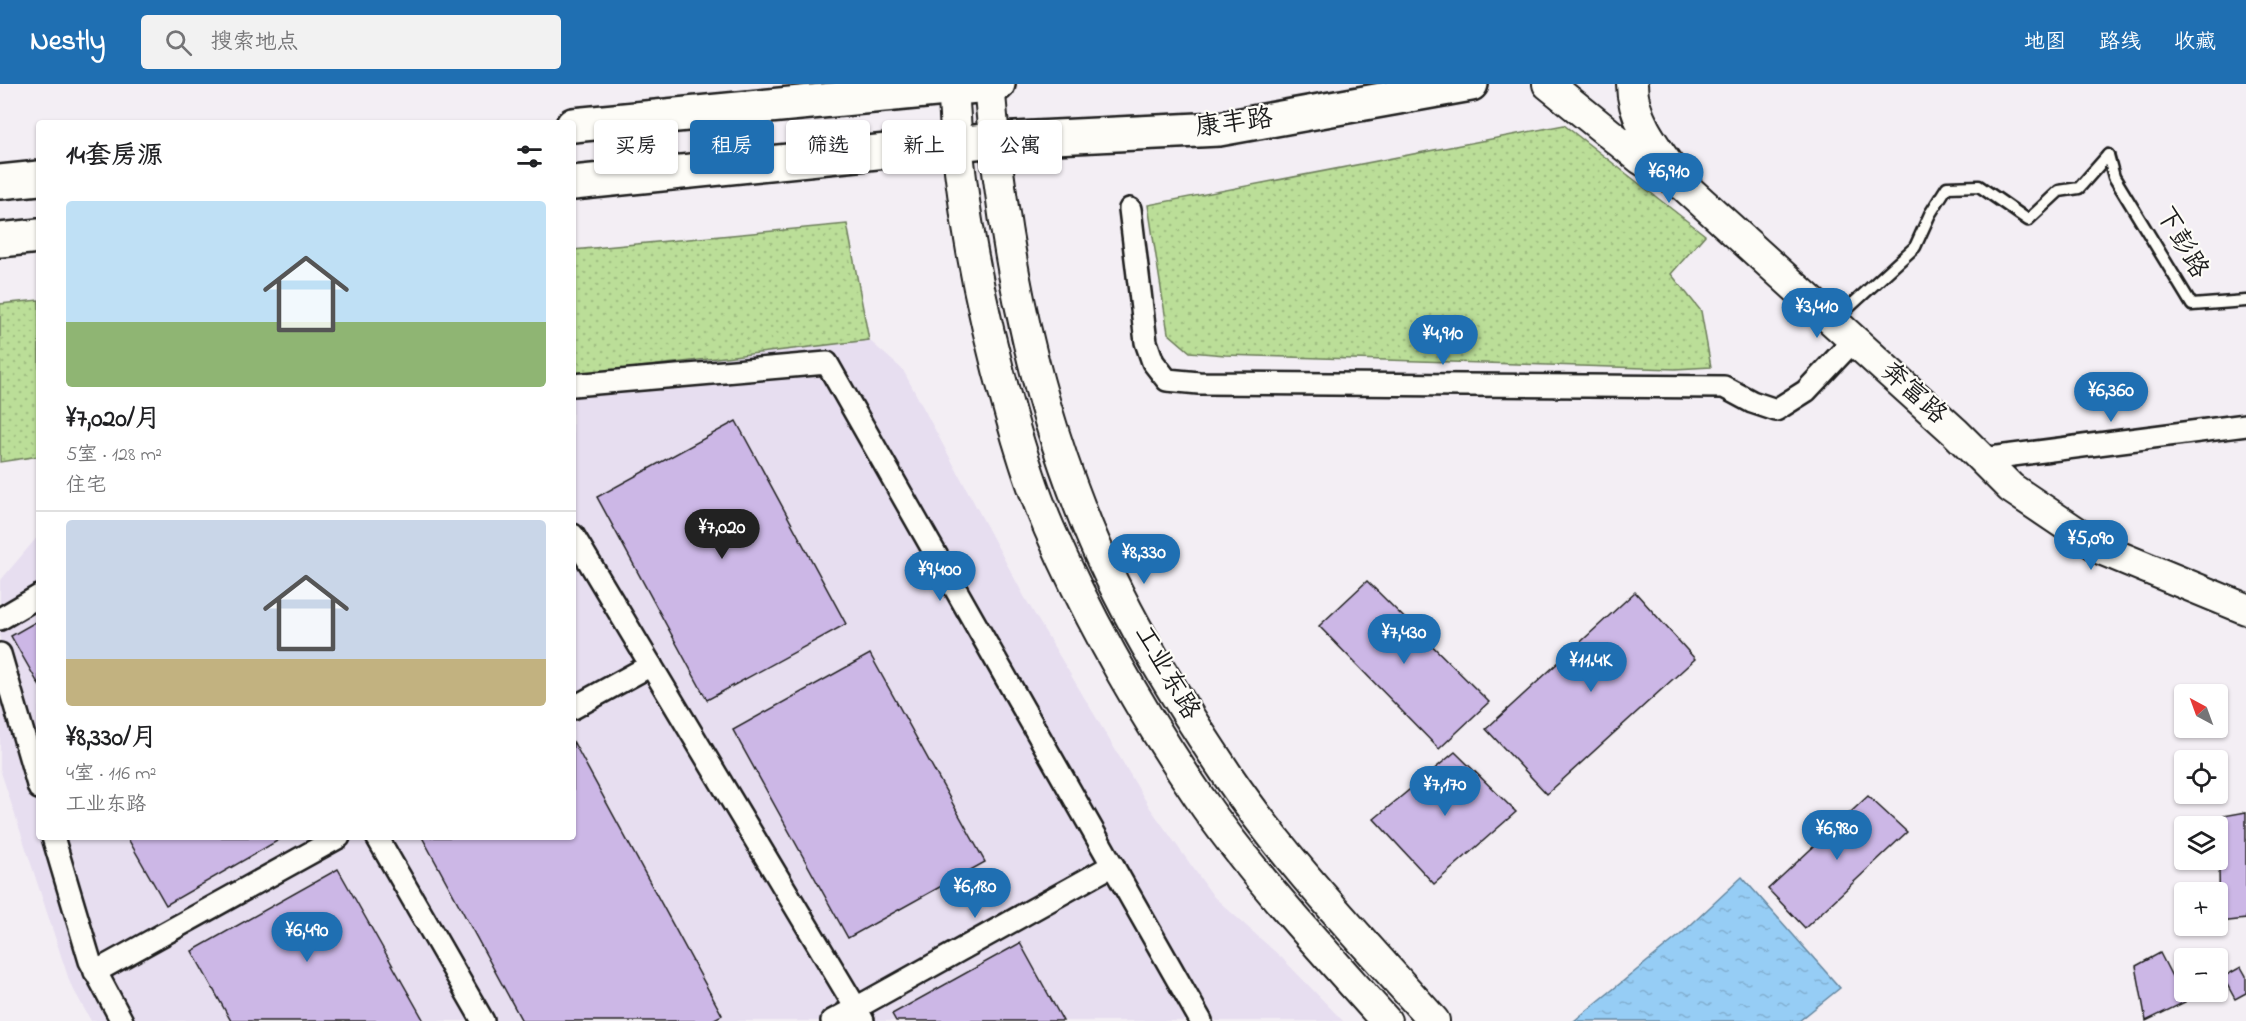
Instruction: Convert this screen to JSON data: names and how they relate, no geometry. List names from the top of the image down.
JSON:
{
  "streets": {
    "main road": ["康丰路", "奔富路", "工业东路"],
    "lane": ["下彭路"]
  },
  "crossings": [
    ["下彭路", "奔富路"]
  ],
  "north": "top left",
  "page": {
    "header": "Nestly",
    "search": "搜索地点",
    "nav": ["地图", "路线", "收藏"],
    "chip": [
      "买房",
      "租房",
      "筛选",
      "新上",
      "公寓"
    ],
    "heading": "14套房源",
    "price": [
      "¥6,910",
      "¥3,410",
      "¥4,910",
      "¥6,360",
      "¥7,020",
      "¥5,090",
      "¥8,330",
      "¥9,400",
      "¥7,430",
      "¥11.4K",
      "¥7,170",
      "¥6,980",
      "¥6,180",
      "¥6,490"
    ],
    "list": [
      {
        "name": "¥7,020/月",
        "note": "5室 · 128 m² · 住宅"
      },
      {
        "name": "¥8,330/月",
        "note": "4室 · 116 m² · 工业东路"
      }
    ],
    "map_buttons": ["+", "−"]
  }
}
